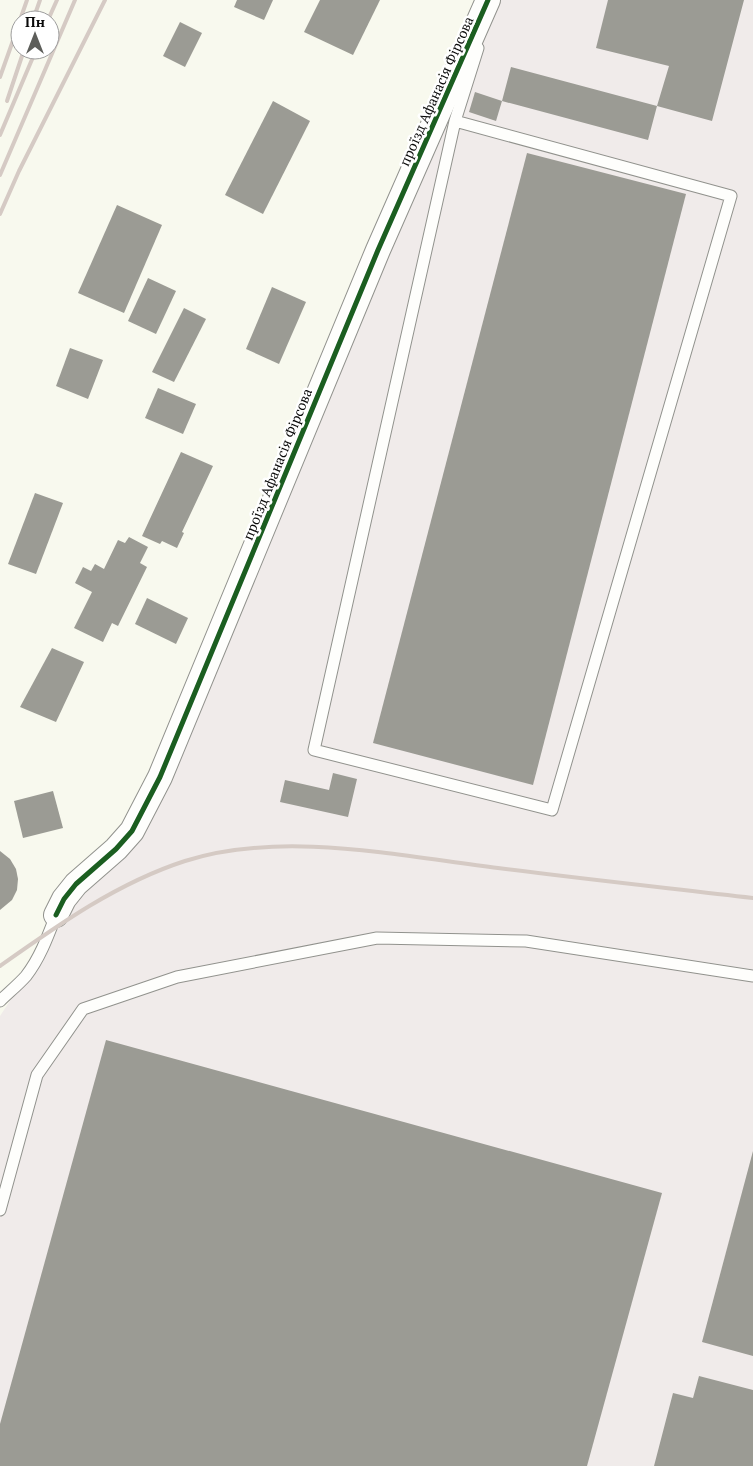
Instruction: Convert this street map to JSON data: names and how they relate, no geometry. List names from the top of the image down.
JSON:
{
  "streets": {
    "street": ["проїзд Афанасія Фірсова"]
  },
  "north": "top"
}
